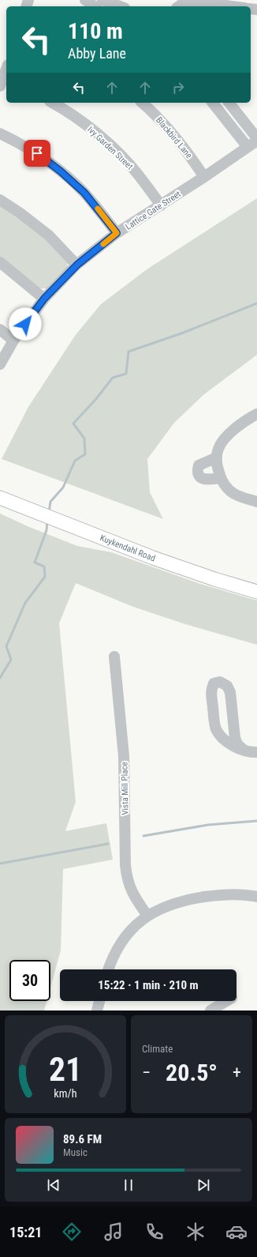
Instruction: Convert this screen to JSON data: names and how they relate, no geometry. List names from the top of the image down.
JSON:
{
  "streets": {
    "main road": ["Kuykendahl Road"],
    "street": [
      "Blackbird Lane",
      "Ivy Garden Street",
      "Lattice Gate Street",
      "Vista Mill Place"
    ]
  },
  "crossings": [
    ["Blackbird Lane", "Lattice Gate Street"],
    ["Ivy Garden Street", "Lattice Gate Street"]
  ],
  "page": {
    "turn": ["110 m", "Abby Lane"],
    "limit": "30",
    "trip": "15:22 · 1 min · 210 m",
    "tile": "Climate",
    "heat": ["−", "20.5°", "+"],
    "song": ["89.6 FM", "Music"],
    "tabs": "15:21",
    "gauge": ["21", "km/h"]
  }
}
